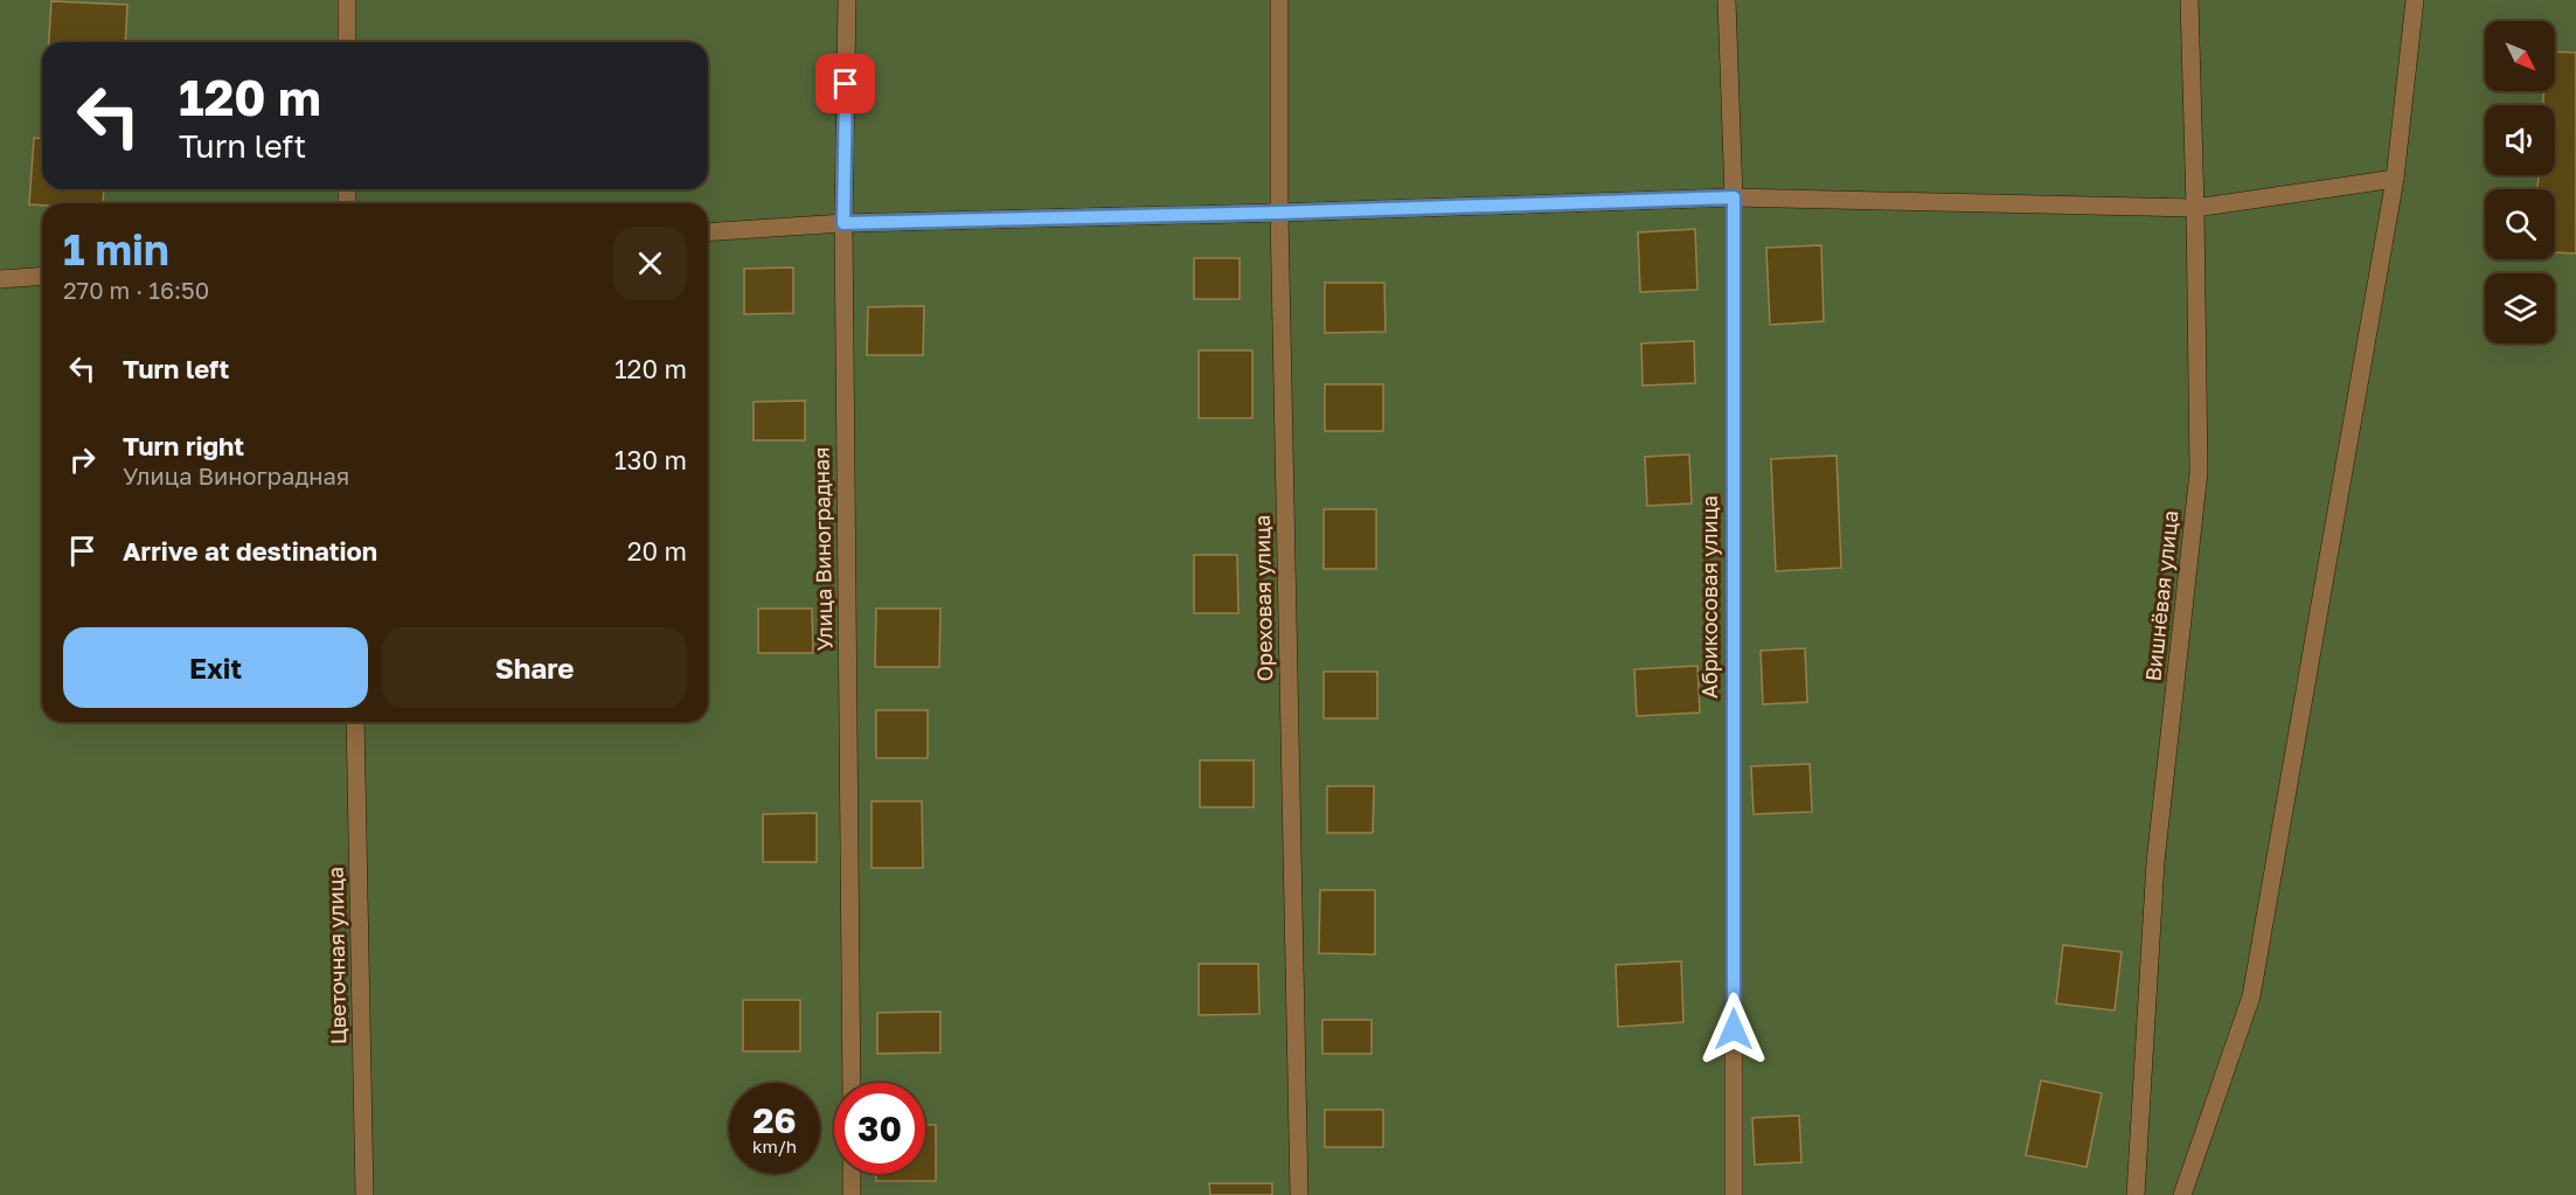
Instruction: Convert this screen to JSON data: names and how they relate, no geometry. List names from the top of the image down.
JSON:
{
  "streets": {
    "street": [
      "Улица Виноградная",
      "Вишнёвая улица",
      "Абрикосовая улица",
      "Ореховая улица",
      "Цветочная улица"
    ]
  },
  "north": "bottom right",
  "page": {
    "turn": ["120 m", "Turn left"],
    "heading": ["1 min", "270 m · 16:50"],
    "list": [
      {
        "name": "Turn left",
        "value": "120 m"
      },
      {
        "name": "Turn right",
        "note": "Улица Виноградная",
        "value": "130 m"
      },
      {
        "name": "Arrive at destination",
        "value": "20 m"
      }
    ],
    "buttons": ["Exit", "Share"],
    "speed": "26 km/h",
    "limit": "30"
  }
}
